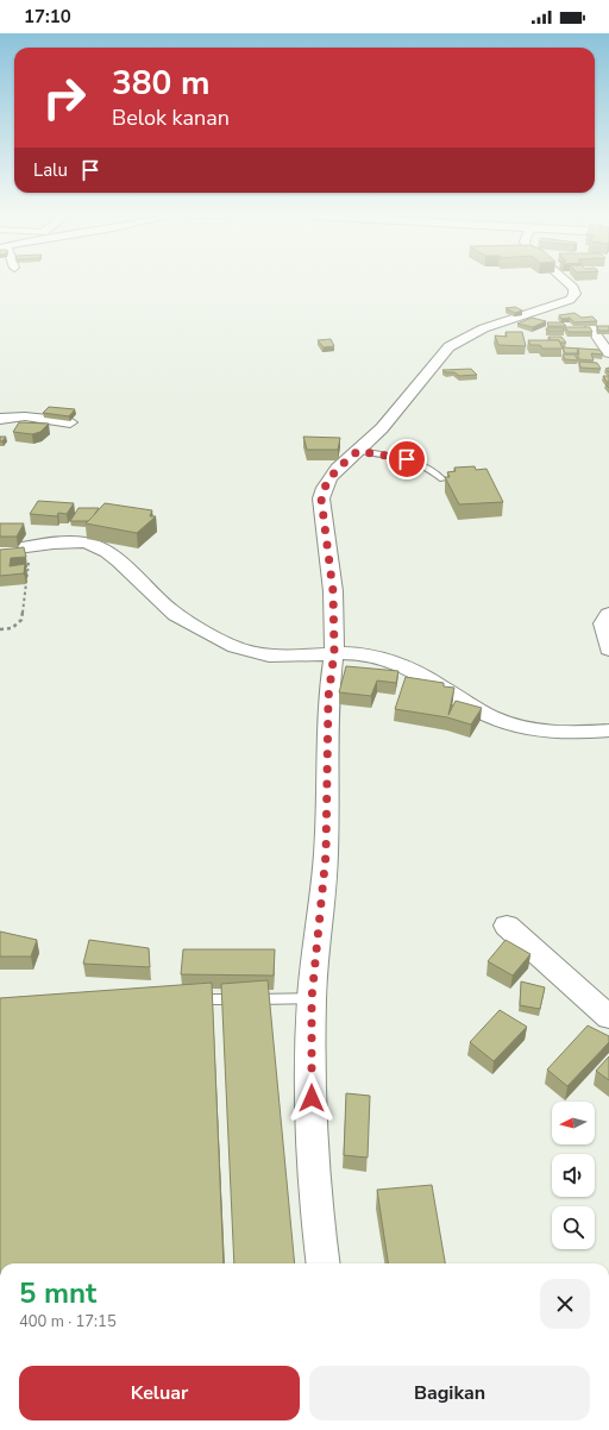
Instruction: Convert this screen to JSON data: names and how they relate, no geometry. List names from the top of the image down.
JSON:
{
  "north": "left",
  "page": {
    "status": "17:10",
    "turn": ["380 m", "Belok kanan"],
    "then": "Lalu",
    "heading": ["5 mnt", "400 m · 17:15"],
    "buttons": ["Keluar", "Bagikan"]
  }
}
